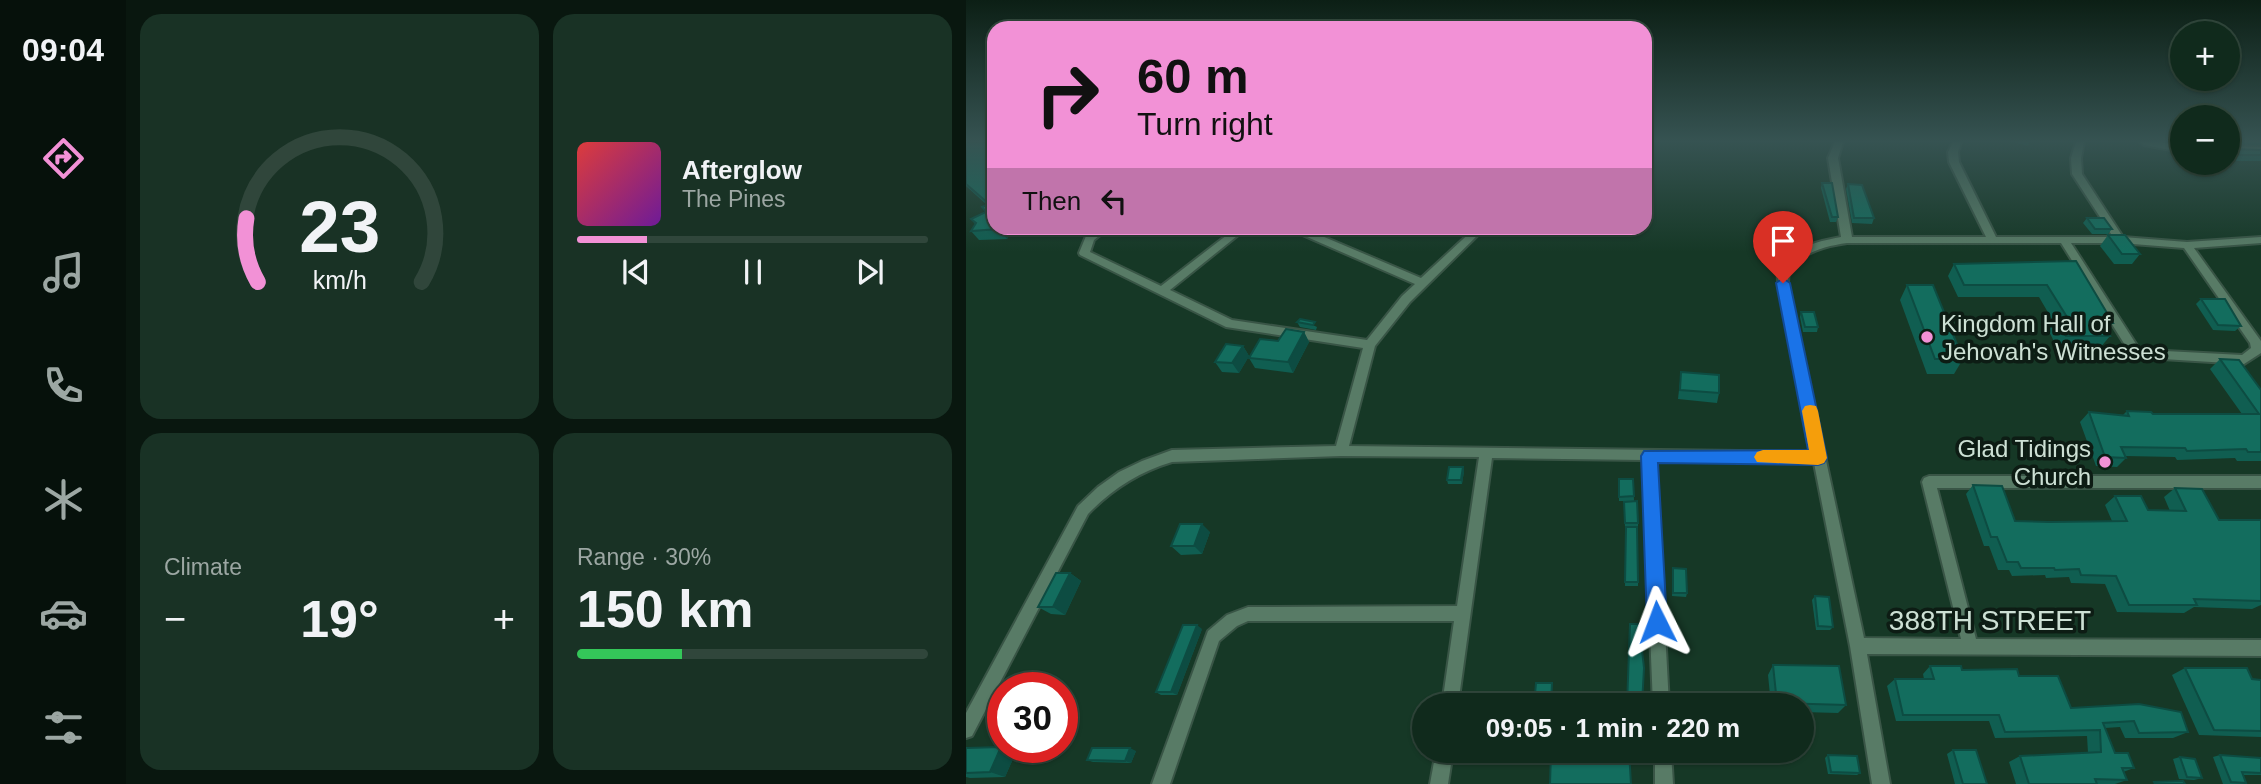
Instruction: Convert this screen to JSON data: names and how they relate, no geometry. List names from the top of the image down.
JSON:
{
  "streets": {
    "street": ["388TH STREET"]
  },
  "places": ["Kingdom Hall of Jehovah's Witnesses", "Glad Tidings Church"],
  "page": {
    "tabs": "09:04",
    "map_buttons": ["+", "−"],
    "turn": ["60 m", "Turn right"],
    "song": ["Afterglow", "The Pines"],
    "then": "Then",
    "tile": [
      "Climate",
      ["Range · 30%", "150 km"]
    ],
    "heat": ["−", "19°", "+"],
    "limit": "30",
    "trip": "09:05 · 1 min · 220 m",
    "gauge": ["23", "km/h"]
  }
}
